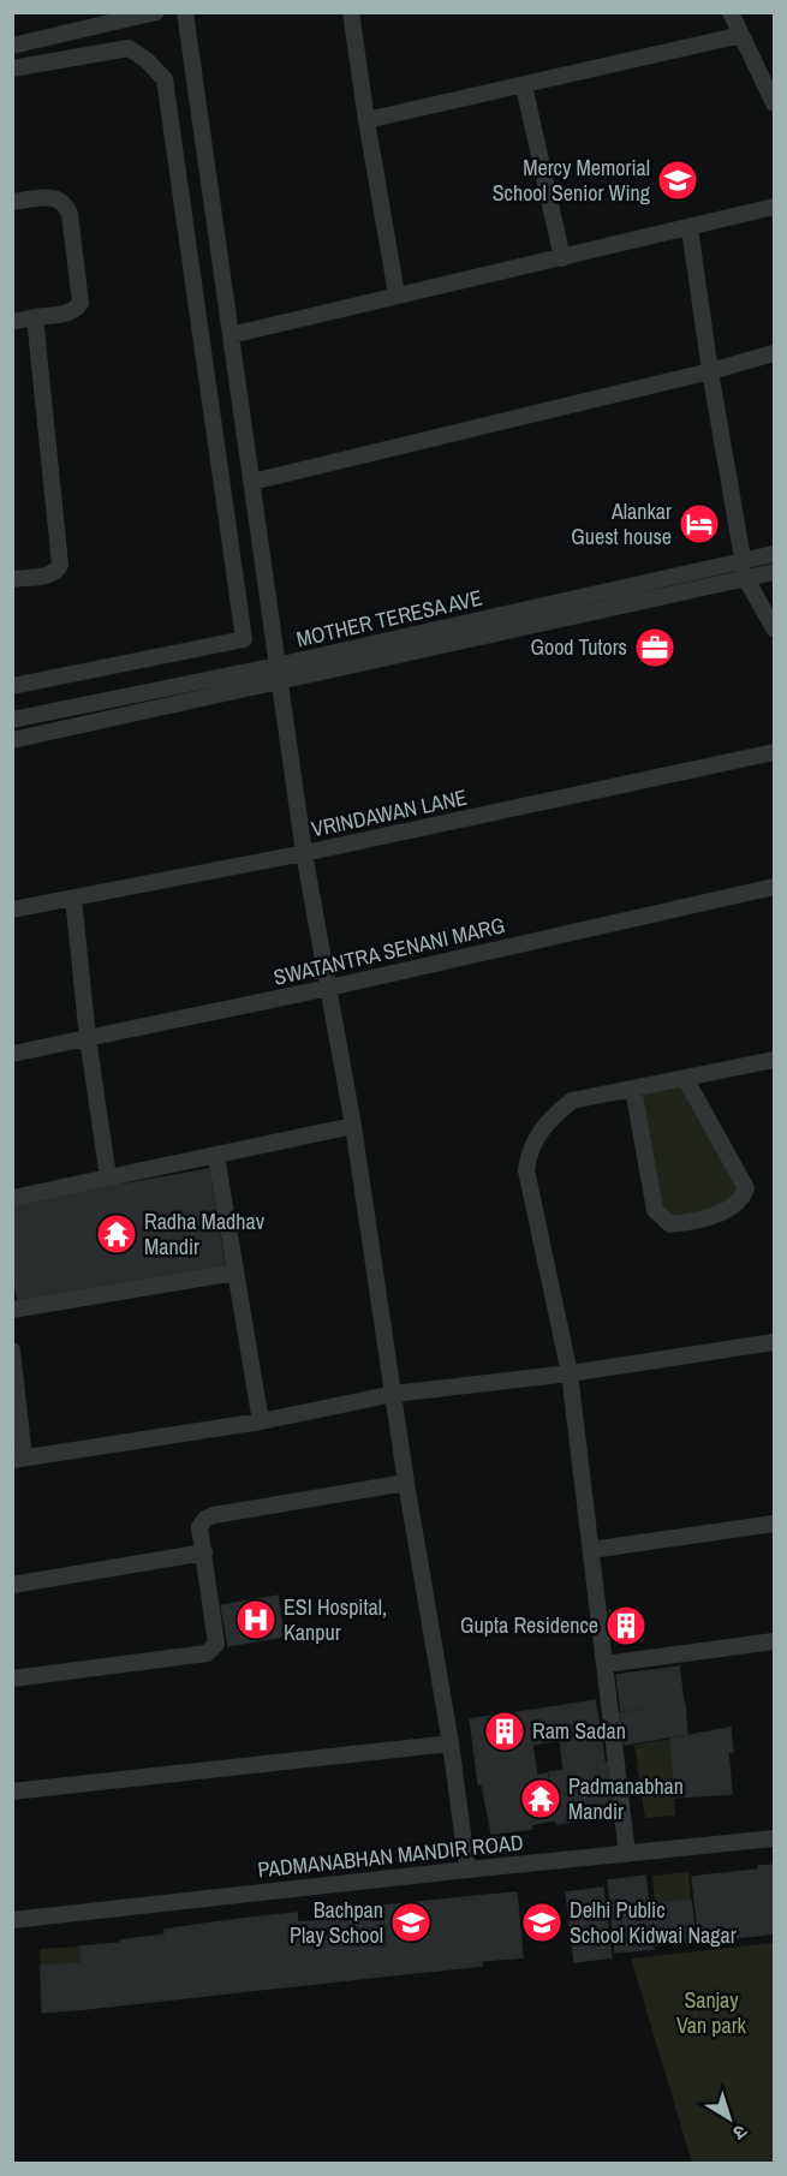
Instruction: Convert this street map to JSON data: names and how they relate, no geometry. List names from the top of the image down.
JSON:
{
  "streets": {
    "street": [
      "MOTHER TERESA AVE",
      "VRINDAWAN LANE",
      "SWATANTRA SENANI MARG",
      "PADMANABHAN MANDIR ROAD"
    ]
  },
  "parks": ["Sanjay Van park"],
  "places": {
    "school or university": ["Mercy Memorial School Senior Wing", "Bachpan Play School", "Delhi Public School Kidwai Nagar"],
    "hotel": ["Alankar Guest house"],
    "office": ["Good Tutors"],
    "temple": ["Radha Madhav Mandir", "Padmanabhan Mandir"],
    "hospital": ["ESI Hospital, Kanpur"],
    "building": ["Gupta Residence", "Ram Sadan"]
  },
  "north": "bottom right"
}
